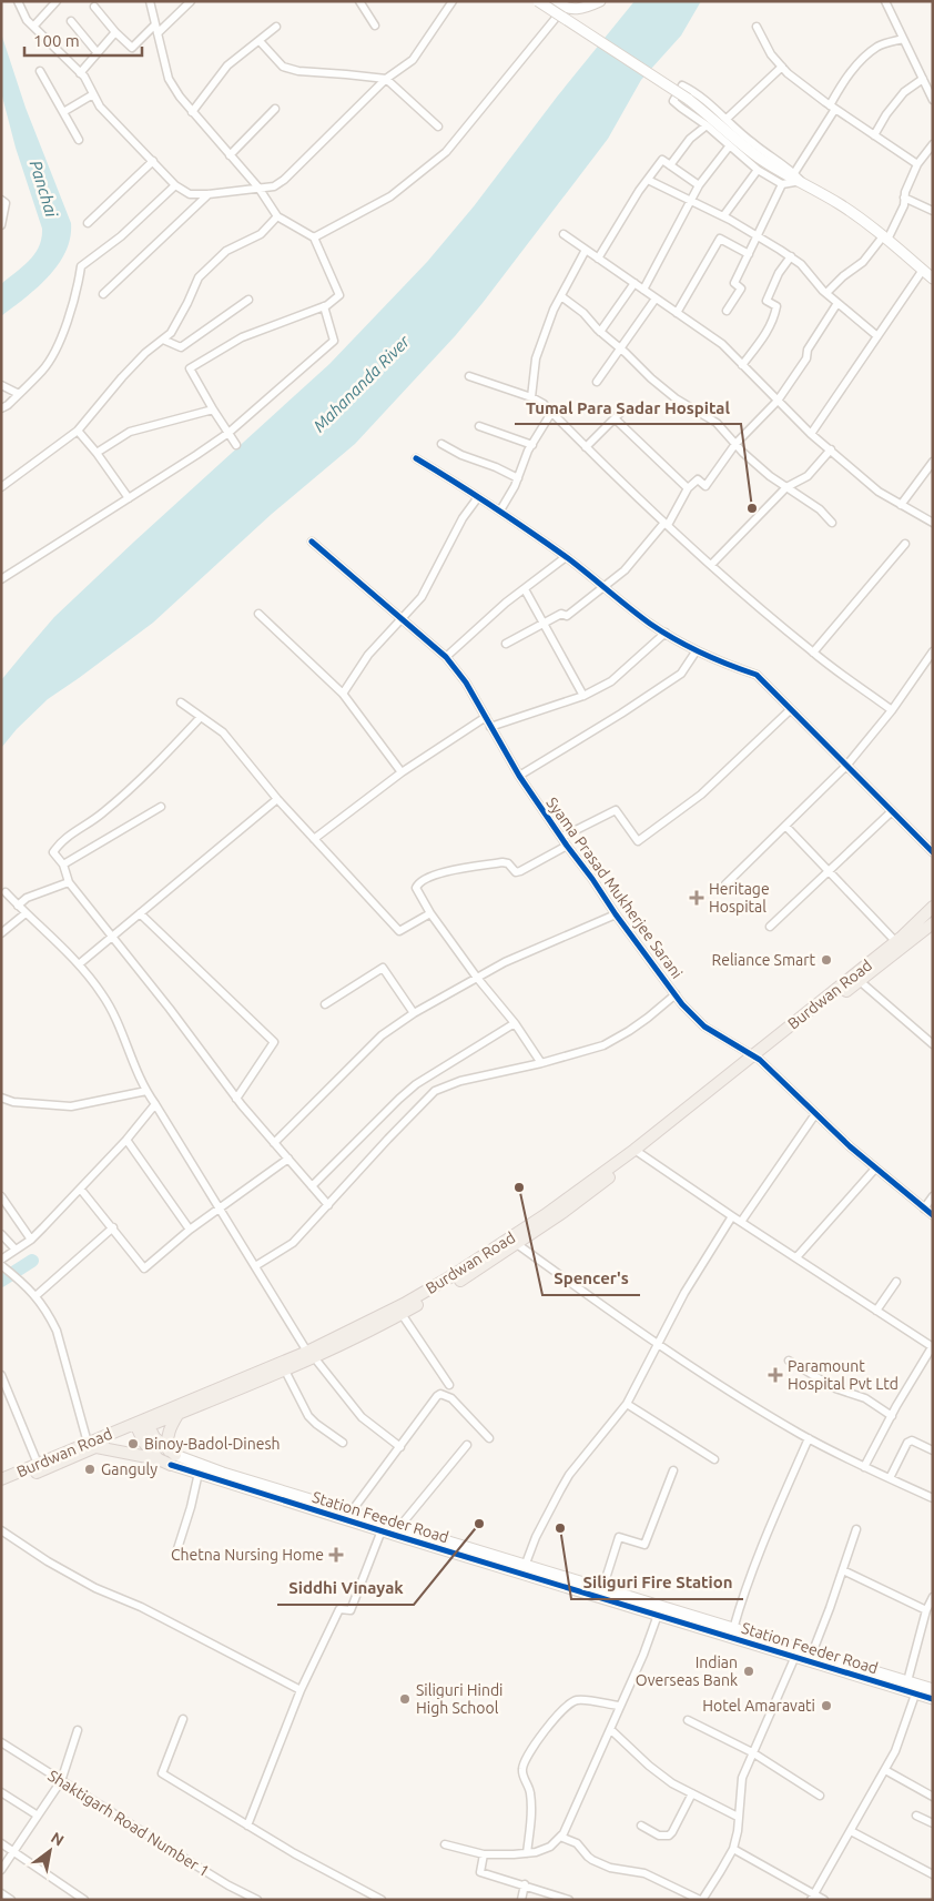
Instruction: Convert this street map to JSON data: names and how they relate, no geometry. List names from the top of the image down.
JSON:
{
  "streets": {
    "main road": ["Burdwan Road"],
    "street": ["Syama Prasad Mukherjee Sarani", "Station Feeder Road", "Shaktigarh Road Number 1"]
  },
  "crossings": [
    ["Syama Prasad Mukherjee Sarani", "Burdwan Road"]
  ],
  "water": ["Panchai", "Mahananda River"],
  "places": {
    "other": [
      "Tumal Para Sadar Hospital",
      "Reliance Smart",
      "Spencer's",
      "Binoy-Badol-Dinesh",
      "Ganguly",
      "Siddhi Vinayak",
      "Siliguri Fire Station",
      "Indian Overseas Bank",
      "Siliguri Hindi High School",
      "Hotel Amaravati"
    ],
    "health": ["Heritage Hospital", "Paramount Hospital Pvt Ltd", "Chetna Nursing Home"]
  },
  "scale_bar": "100 m",
  "north": "top right"
}
